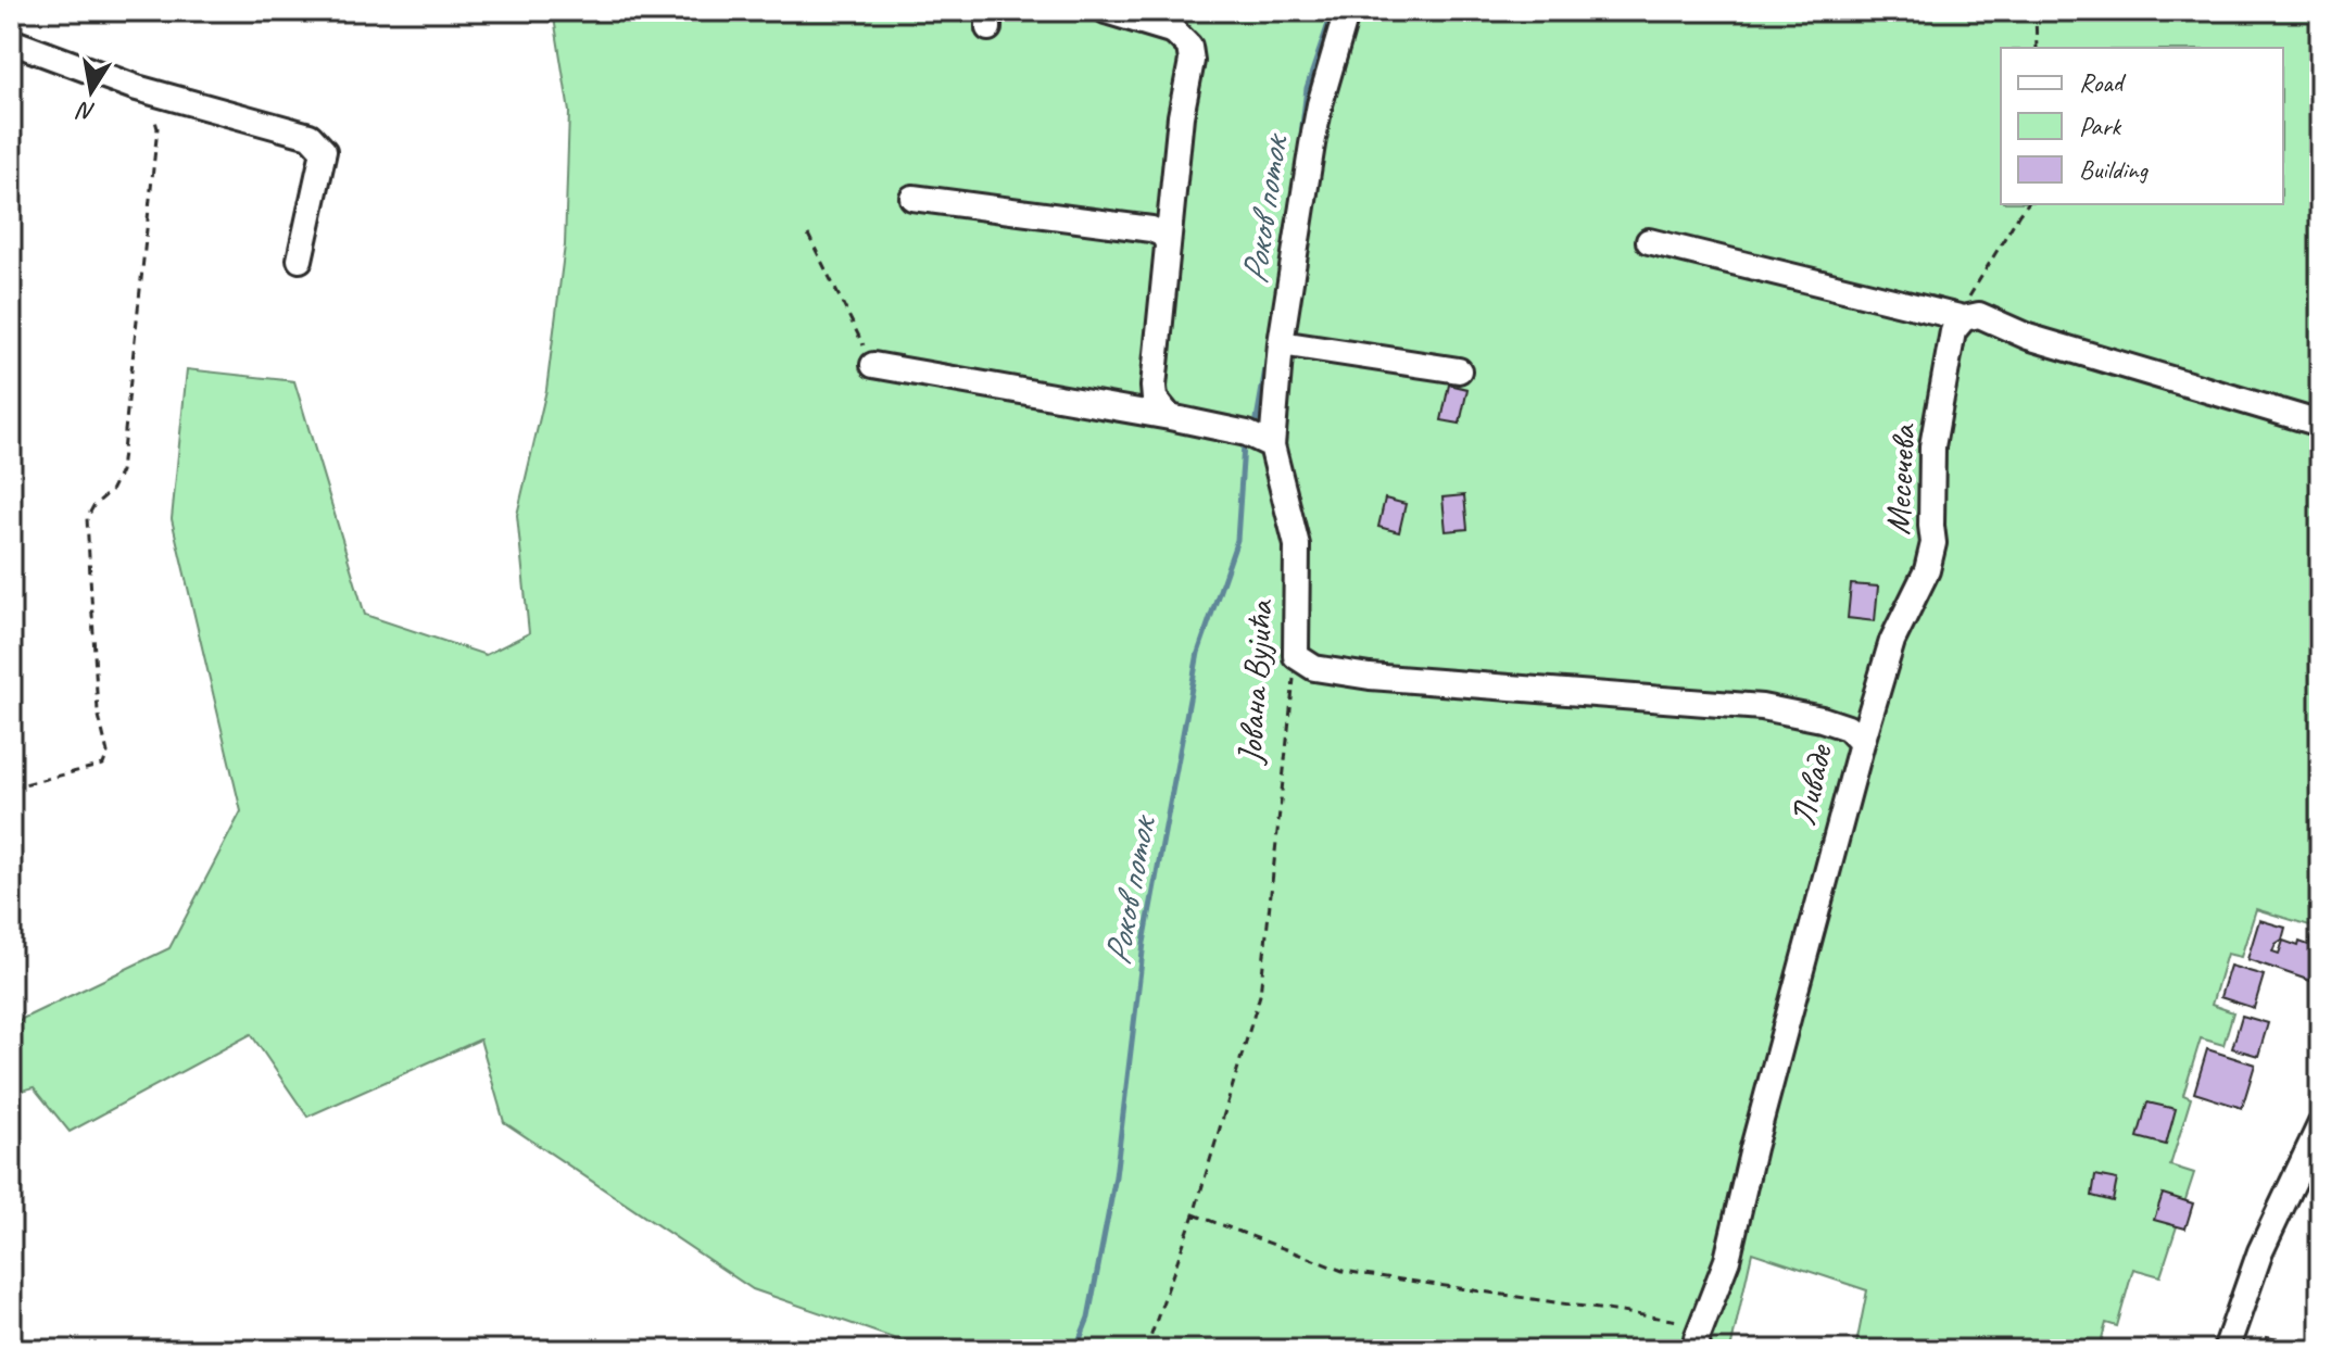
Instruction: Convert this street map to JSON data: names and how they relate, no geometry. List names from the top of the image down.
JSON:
{
  "streets": {
    "street": ["Месечева", "Јована Вујића", "Ливаде"]
  },
  "crossings": [
    ["Месечева", "Ливаде"],
    ["Јована Вујића", "Ливаде"]
  ],
  "water": ["Роков поток"],
  "legend": ["Road", "Park", "Building"],
  "north": "bottom"
}
